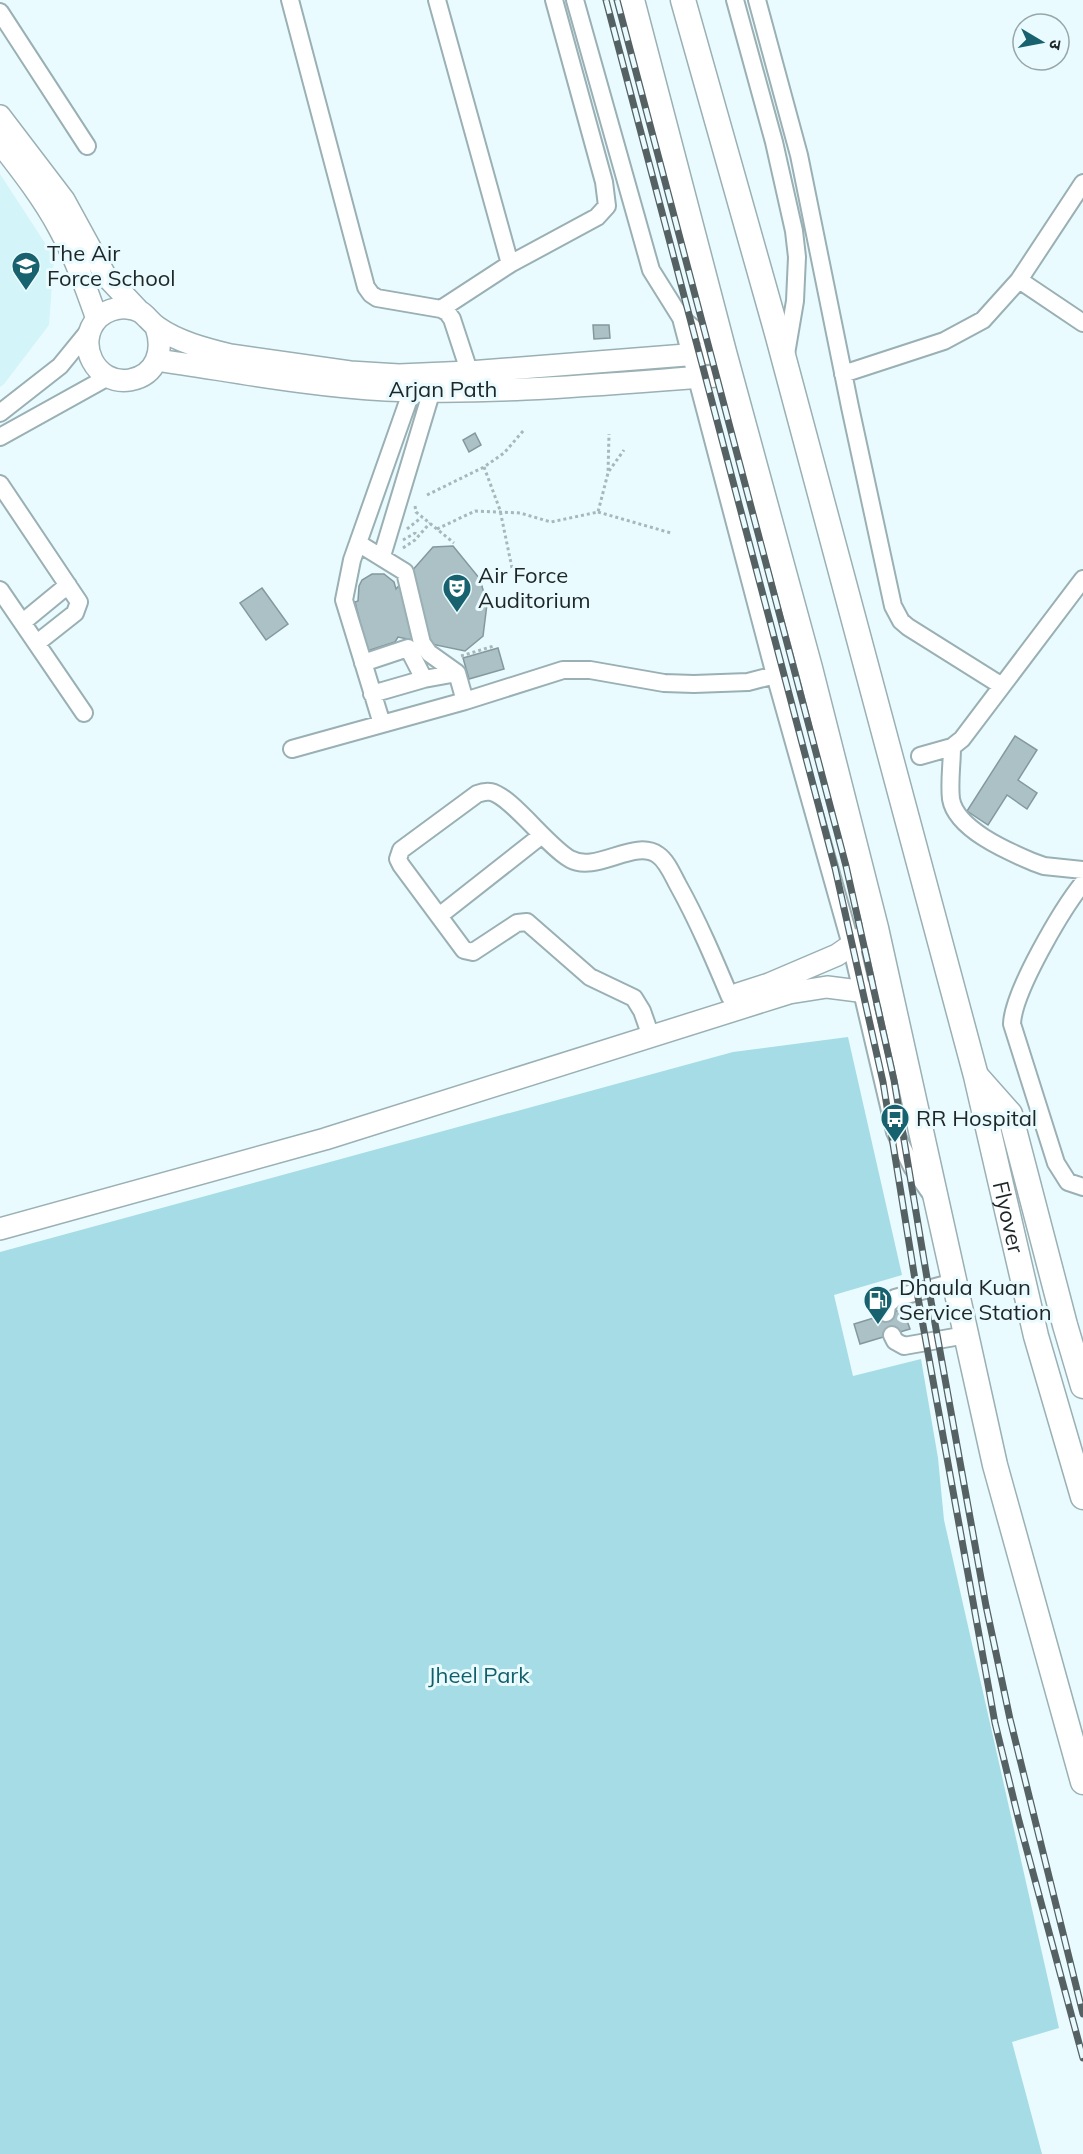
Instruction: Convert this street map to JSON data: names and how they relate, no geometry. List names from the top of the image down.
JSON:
{
  "streets": {
    "highway": ["Flyover"],
    "main road": ["Arjan Path"]
  },
  "parks": ["Jheel Park"],
  "places": {
    "school or university": ["The Air Force School"],
    "theatre": ["Air Force Auditorium"],
    "bus stop": ["RR Hospital"],
    "fuel station": ["Dhaula Kuan Service Station"]
  },
  "north": "right"
}
